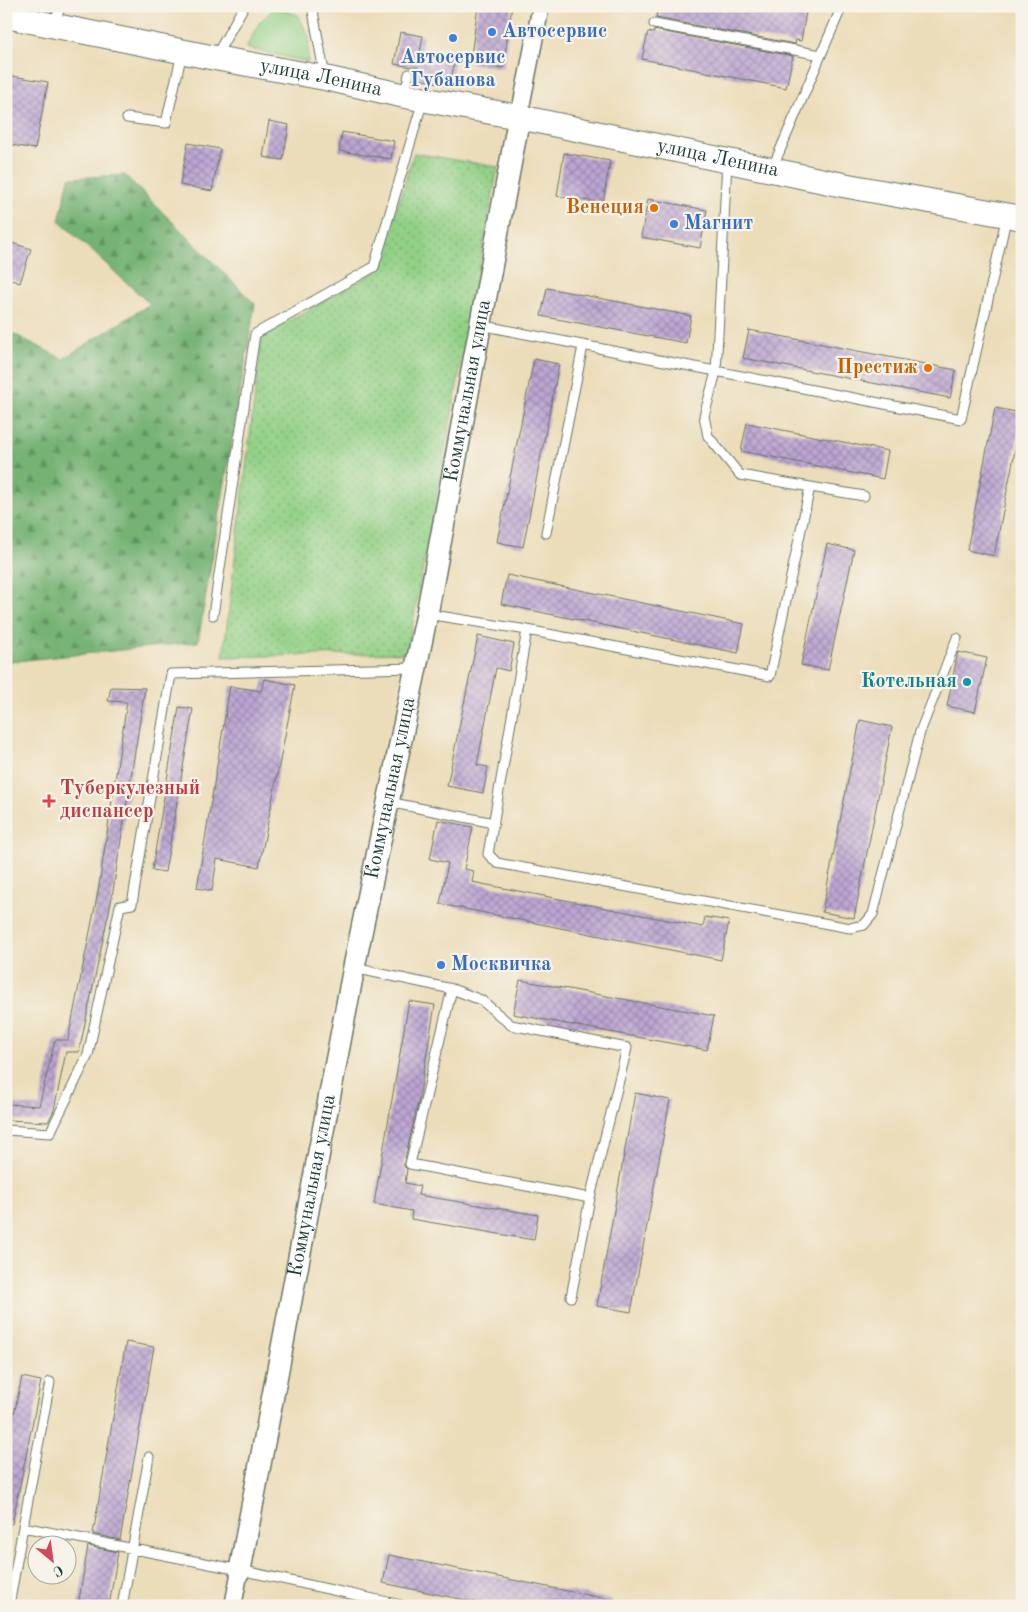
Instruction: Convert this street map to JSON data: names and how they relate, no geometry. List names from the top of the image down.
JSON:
{
  "streets": {
    "main road": ["улица Ленина"],
    "street": ["Коммунальная улица"]
  },
  "crossings": [
    ["улица Ленина", "Коммунальная улица"]
  ],
  "places": {
    "other": [
      "Автосервис",
      "Автосервис Губанова",
      "Венеция",
      "Магнит",
      "Престиж",
      "Котельная",
      "Москвичка"
    ],
    "health": ["Туберкулезный диспансер"]
  },
  "north": "bottom right"
}
